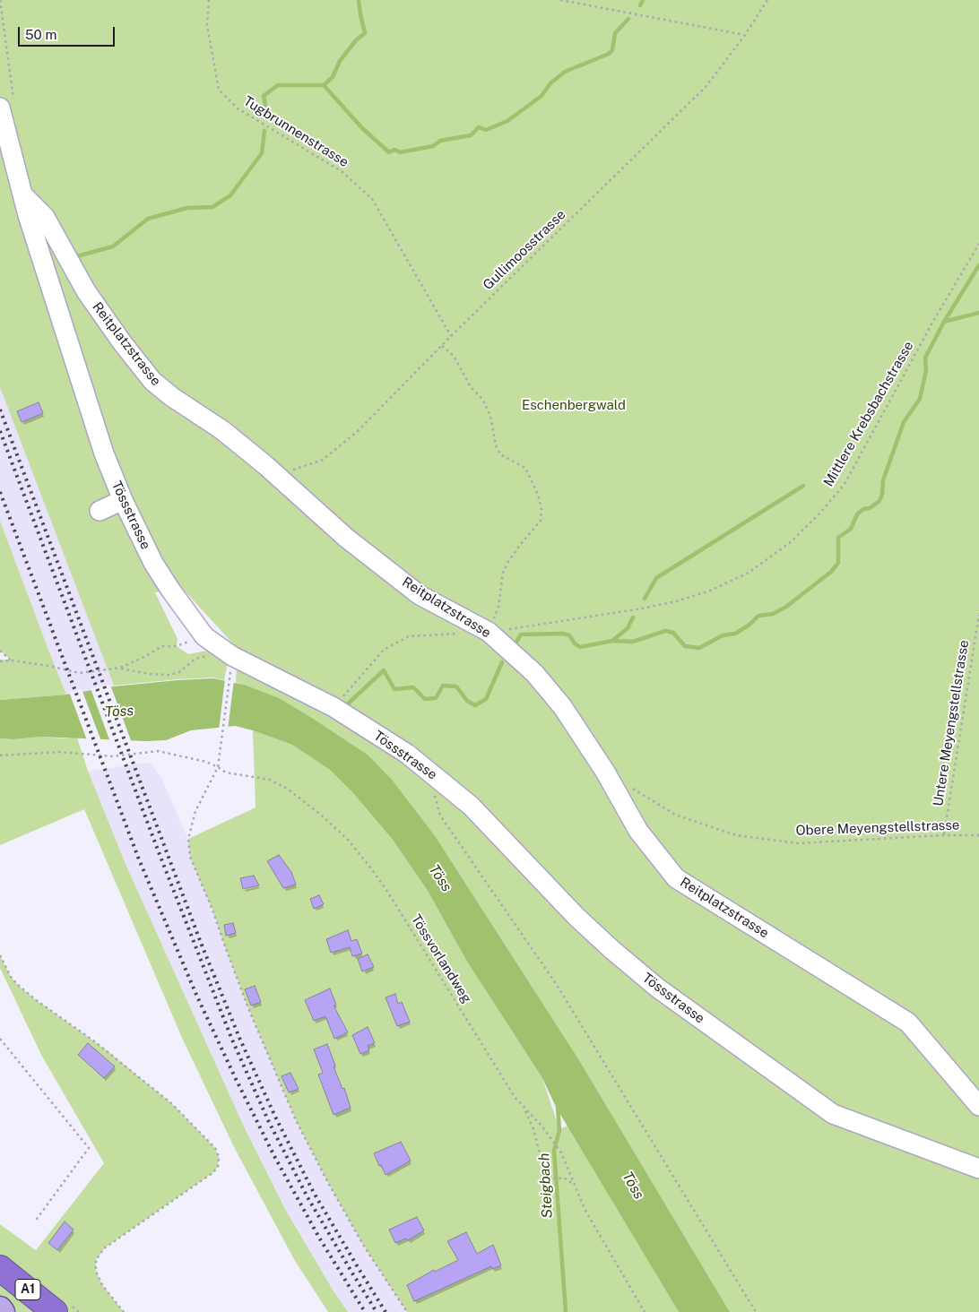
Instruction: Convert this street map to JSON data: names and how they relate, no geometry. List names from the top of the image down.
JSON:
{
  "streets": {
    "highway": ["A1"],
    "street": ["Reitplatzstrasse", "Tössstrasse"],
    "path": [
      "Tugbrunnenstrasse",
      "Gullimoosstrasse",
      "Mittlere Krebsbachstrasse",
      "Untere Meyengstellstrasse",
      "Obere Meyengstellstrasse",
      "Tössvorlandweg"
    ]
  },
  "crossings": [
    ["Tugbrunnenstrasse", "Gullimoosstrasse"],
    ["Gullimoosstrasse", "Reitplatzstrasse"],
    ["Reitplatzstrasse", "Mittlere Krebsbachstrasse"],
    ["Reitplatzstrasse", "Tössstrasse"],
    ["Reitplatzstrasse", "Obere Meyengstellstrasse"],
    ["Untere Meyengstellstrasse", "Obere Meyengstellstrasse"]
  ],
  "water": ["Töss", "Steigbach"],
  "parks": ["Eschenbergwald"],
  "scale_bar": "50 m"
}
